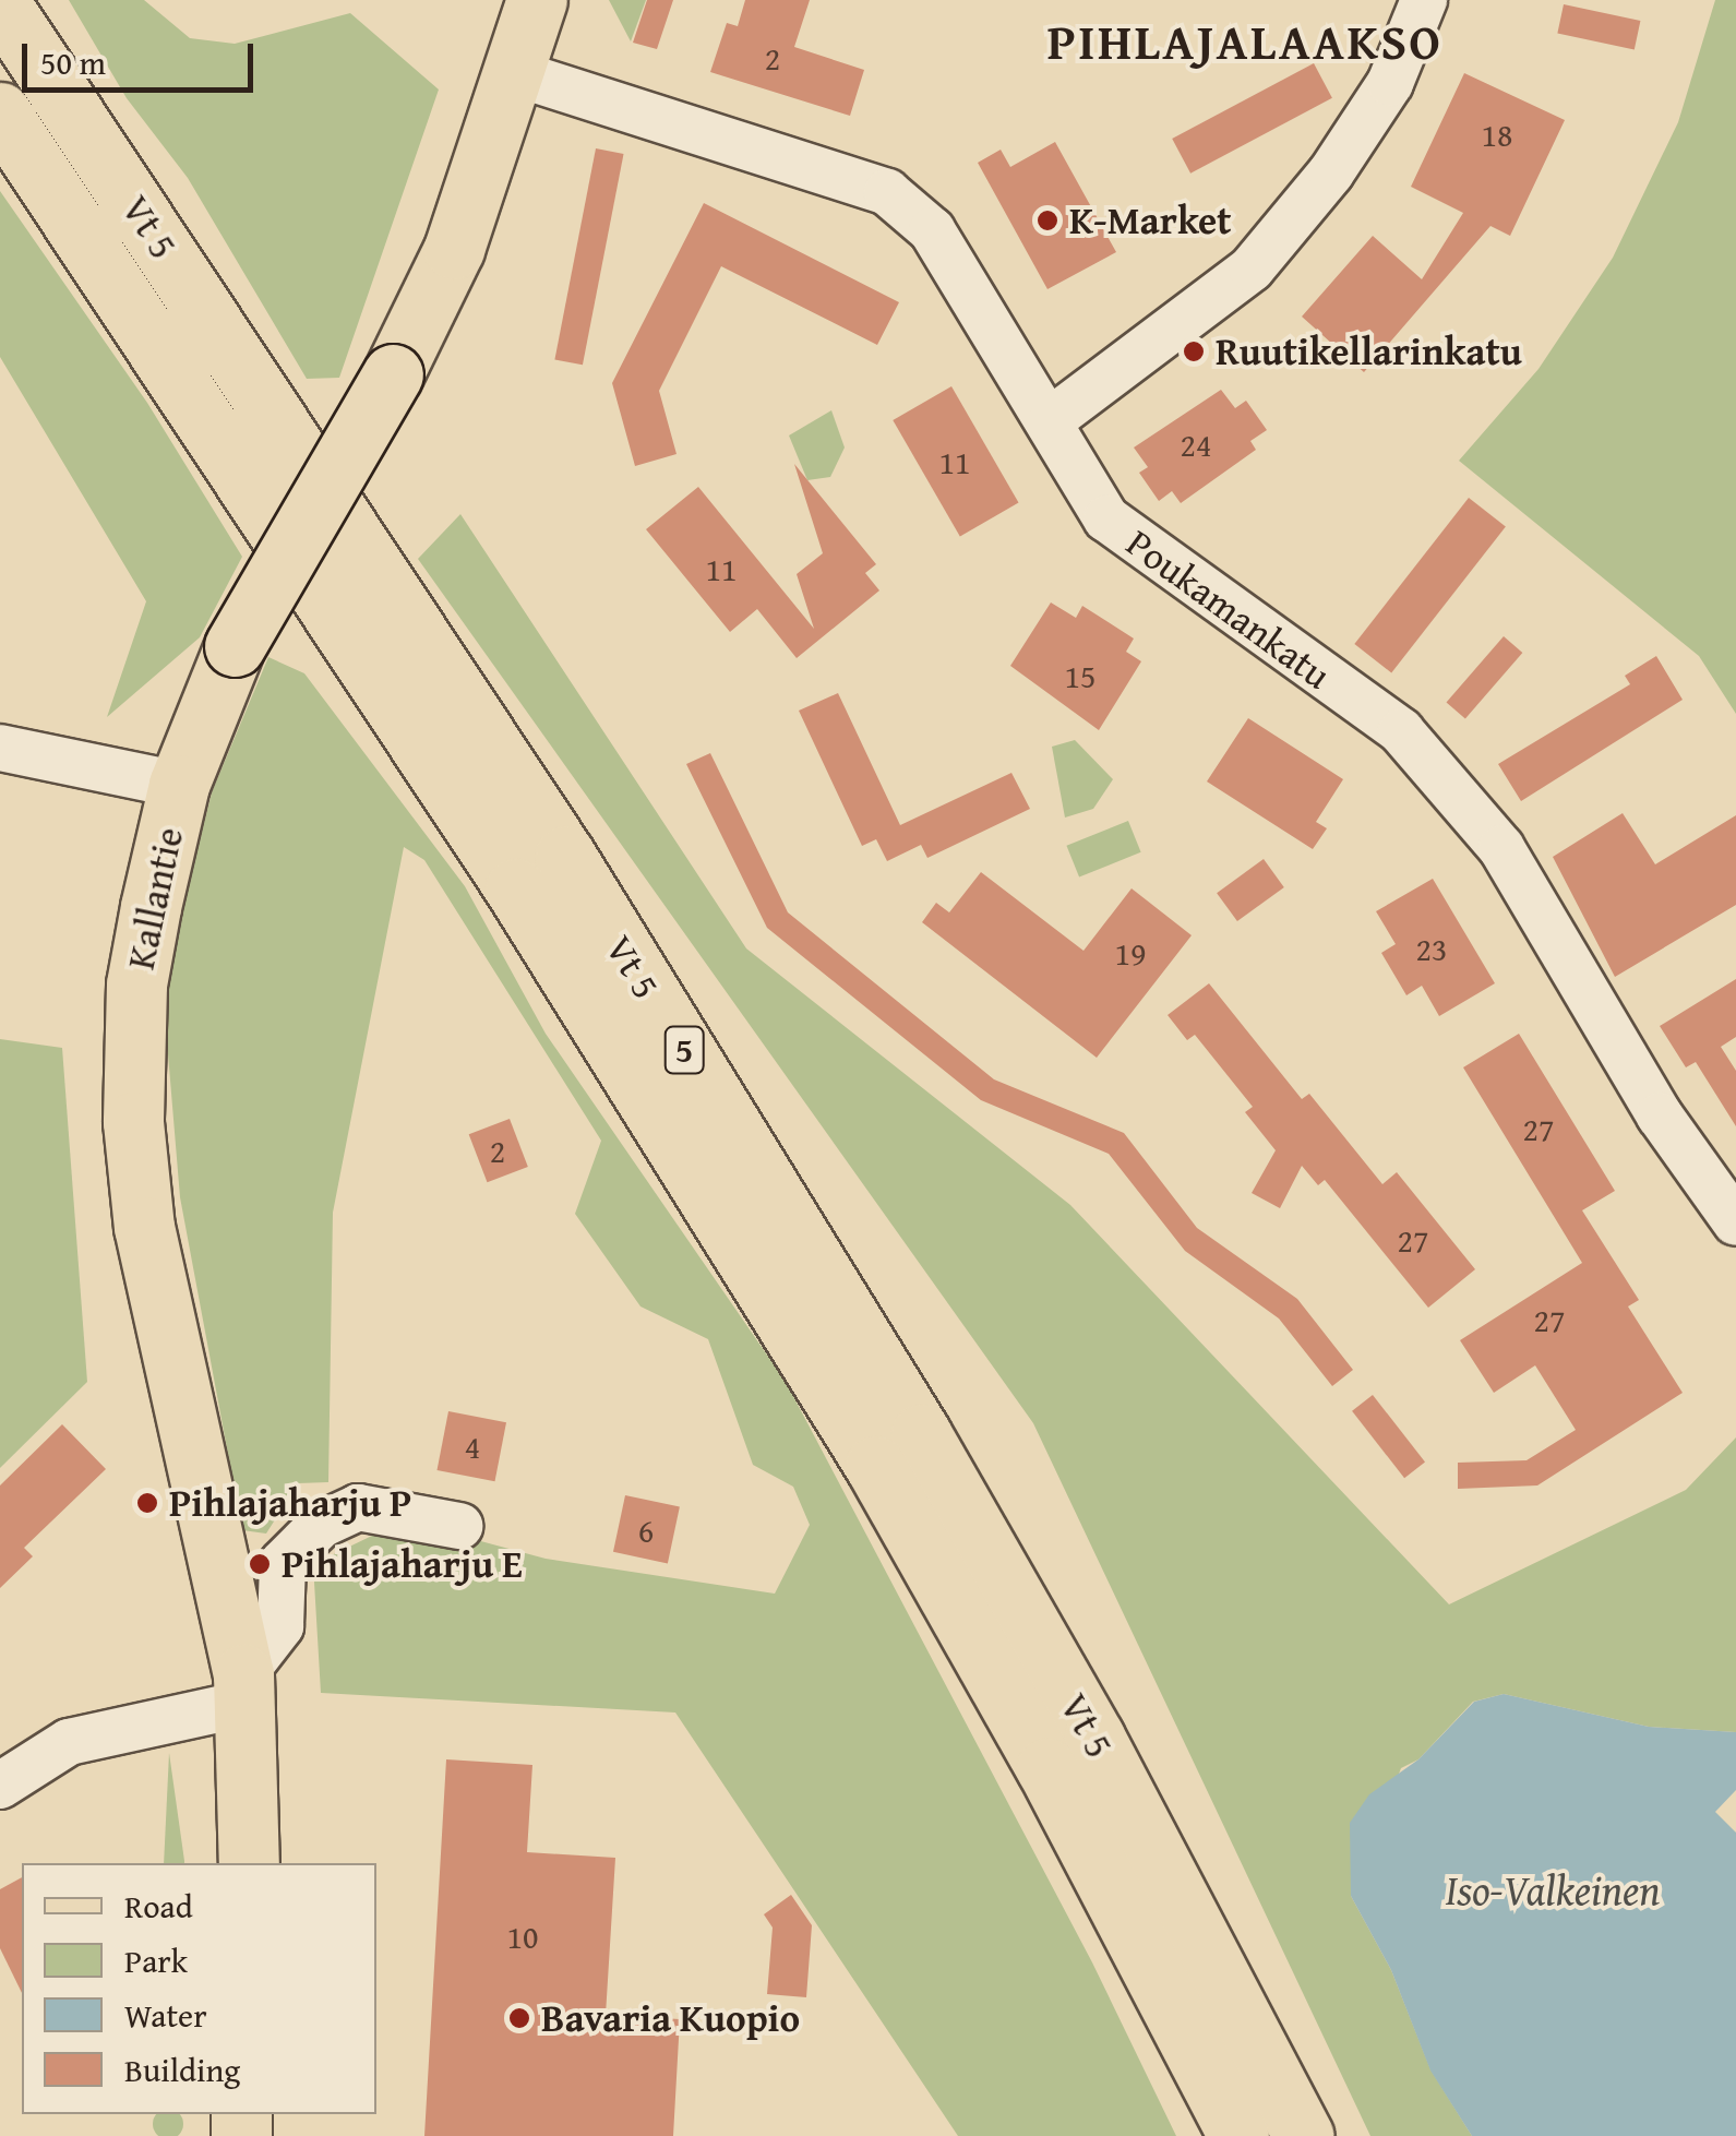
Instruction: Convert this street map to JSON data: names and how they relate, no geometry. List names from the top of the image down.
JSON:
{
  "streets": {
    "main road": ["Vt 5", "Kallantie", "5"],
    "street": ["Poukamankatu"]
  },
  "crossings": [
    ["Poukamankatu", "Kallantie"]
  ],
  "districts": ["PIHLAJALAAKSO"],
  "water": ["Iso-Valkeinen"],
  "places": [
    "K-Market",
    "Ruutikellarinkatu",
    "Pihlajaharju P",
    "Pihlajaharju E",
    "Bavaria Kuopio"
  ],
  "house_numbers": [
    "2",
    "18",
    "24",
    "11",
    "11",
    "15",
    "23",
    "19",
    "27",
    "2",
    "27",
    "27",
    "4",
    "6",
    "10"
  ],
  "legend": [
    "Road",
    "Park",
    "Water",
    "Building"
  ],
  "scale_bar": "50 m"
}
